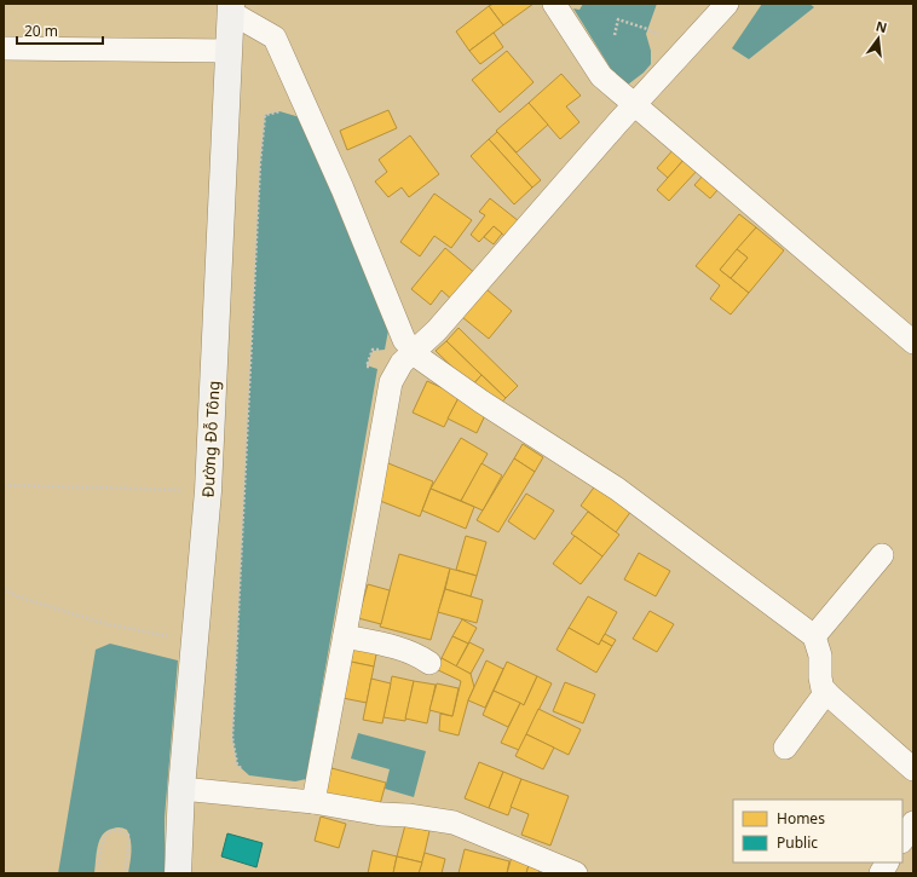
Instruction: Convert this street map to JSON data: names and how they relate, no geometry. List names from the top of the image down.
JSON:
{
  "streets": {
    "main road": ["Đường Đỗ Tông"]
  },
  "legend": ["Homes", "Public"],
  "scale_bar": "20 m",
  "north": "top"
}
